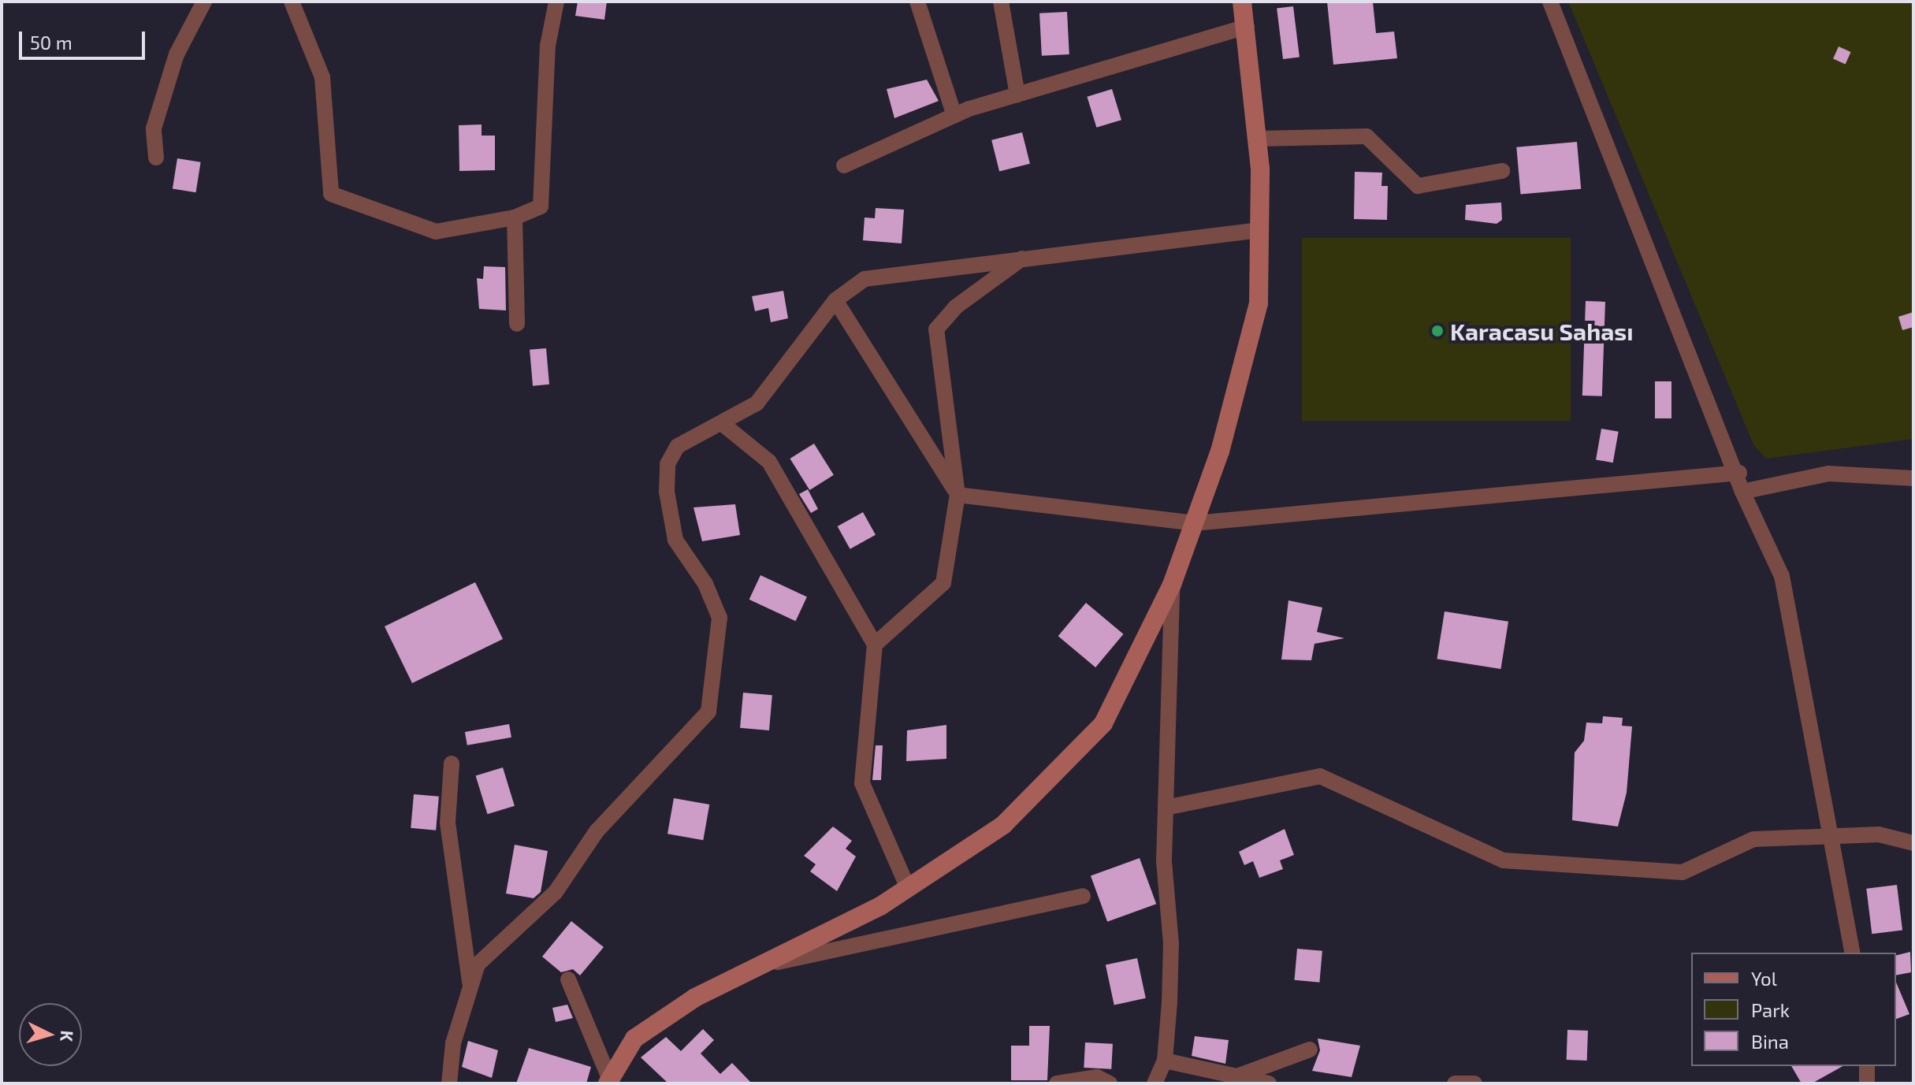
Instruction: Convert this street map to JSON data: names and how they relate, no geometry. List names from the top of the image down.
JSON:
{
  "places": ["Karacasu Sahası"],
  "legend": ["Yol", "Park", "Bina"],
  "scale_bar": "50 m",
  "north": "right"
}
